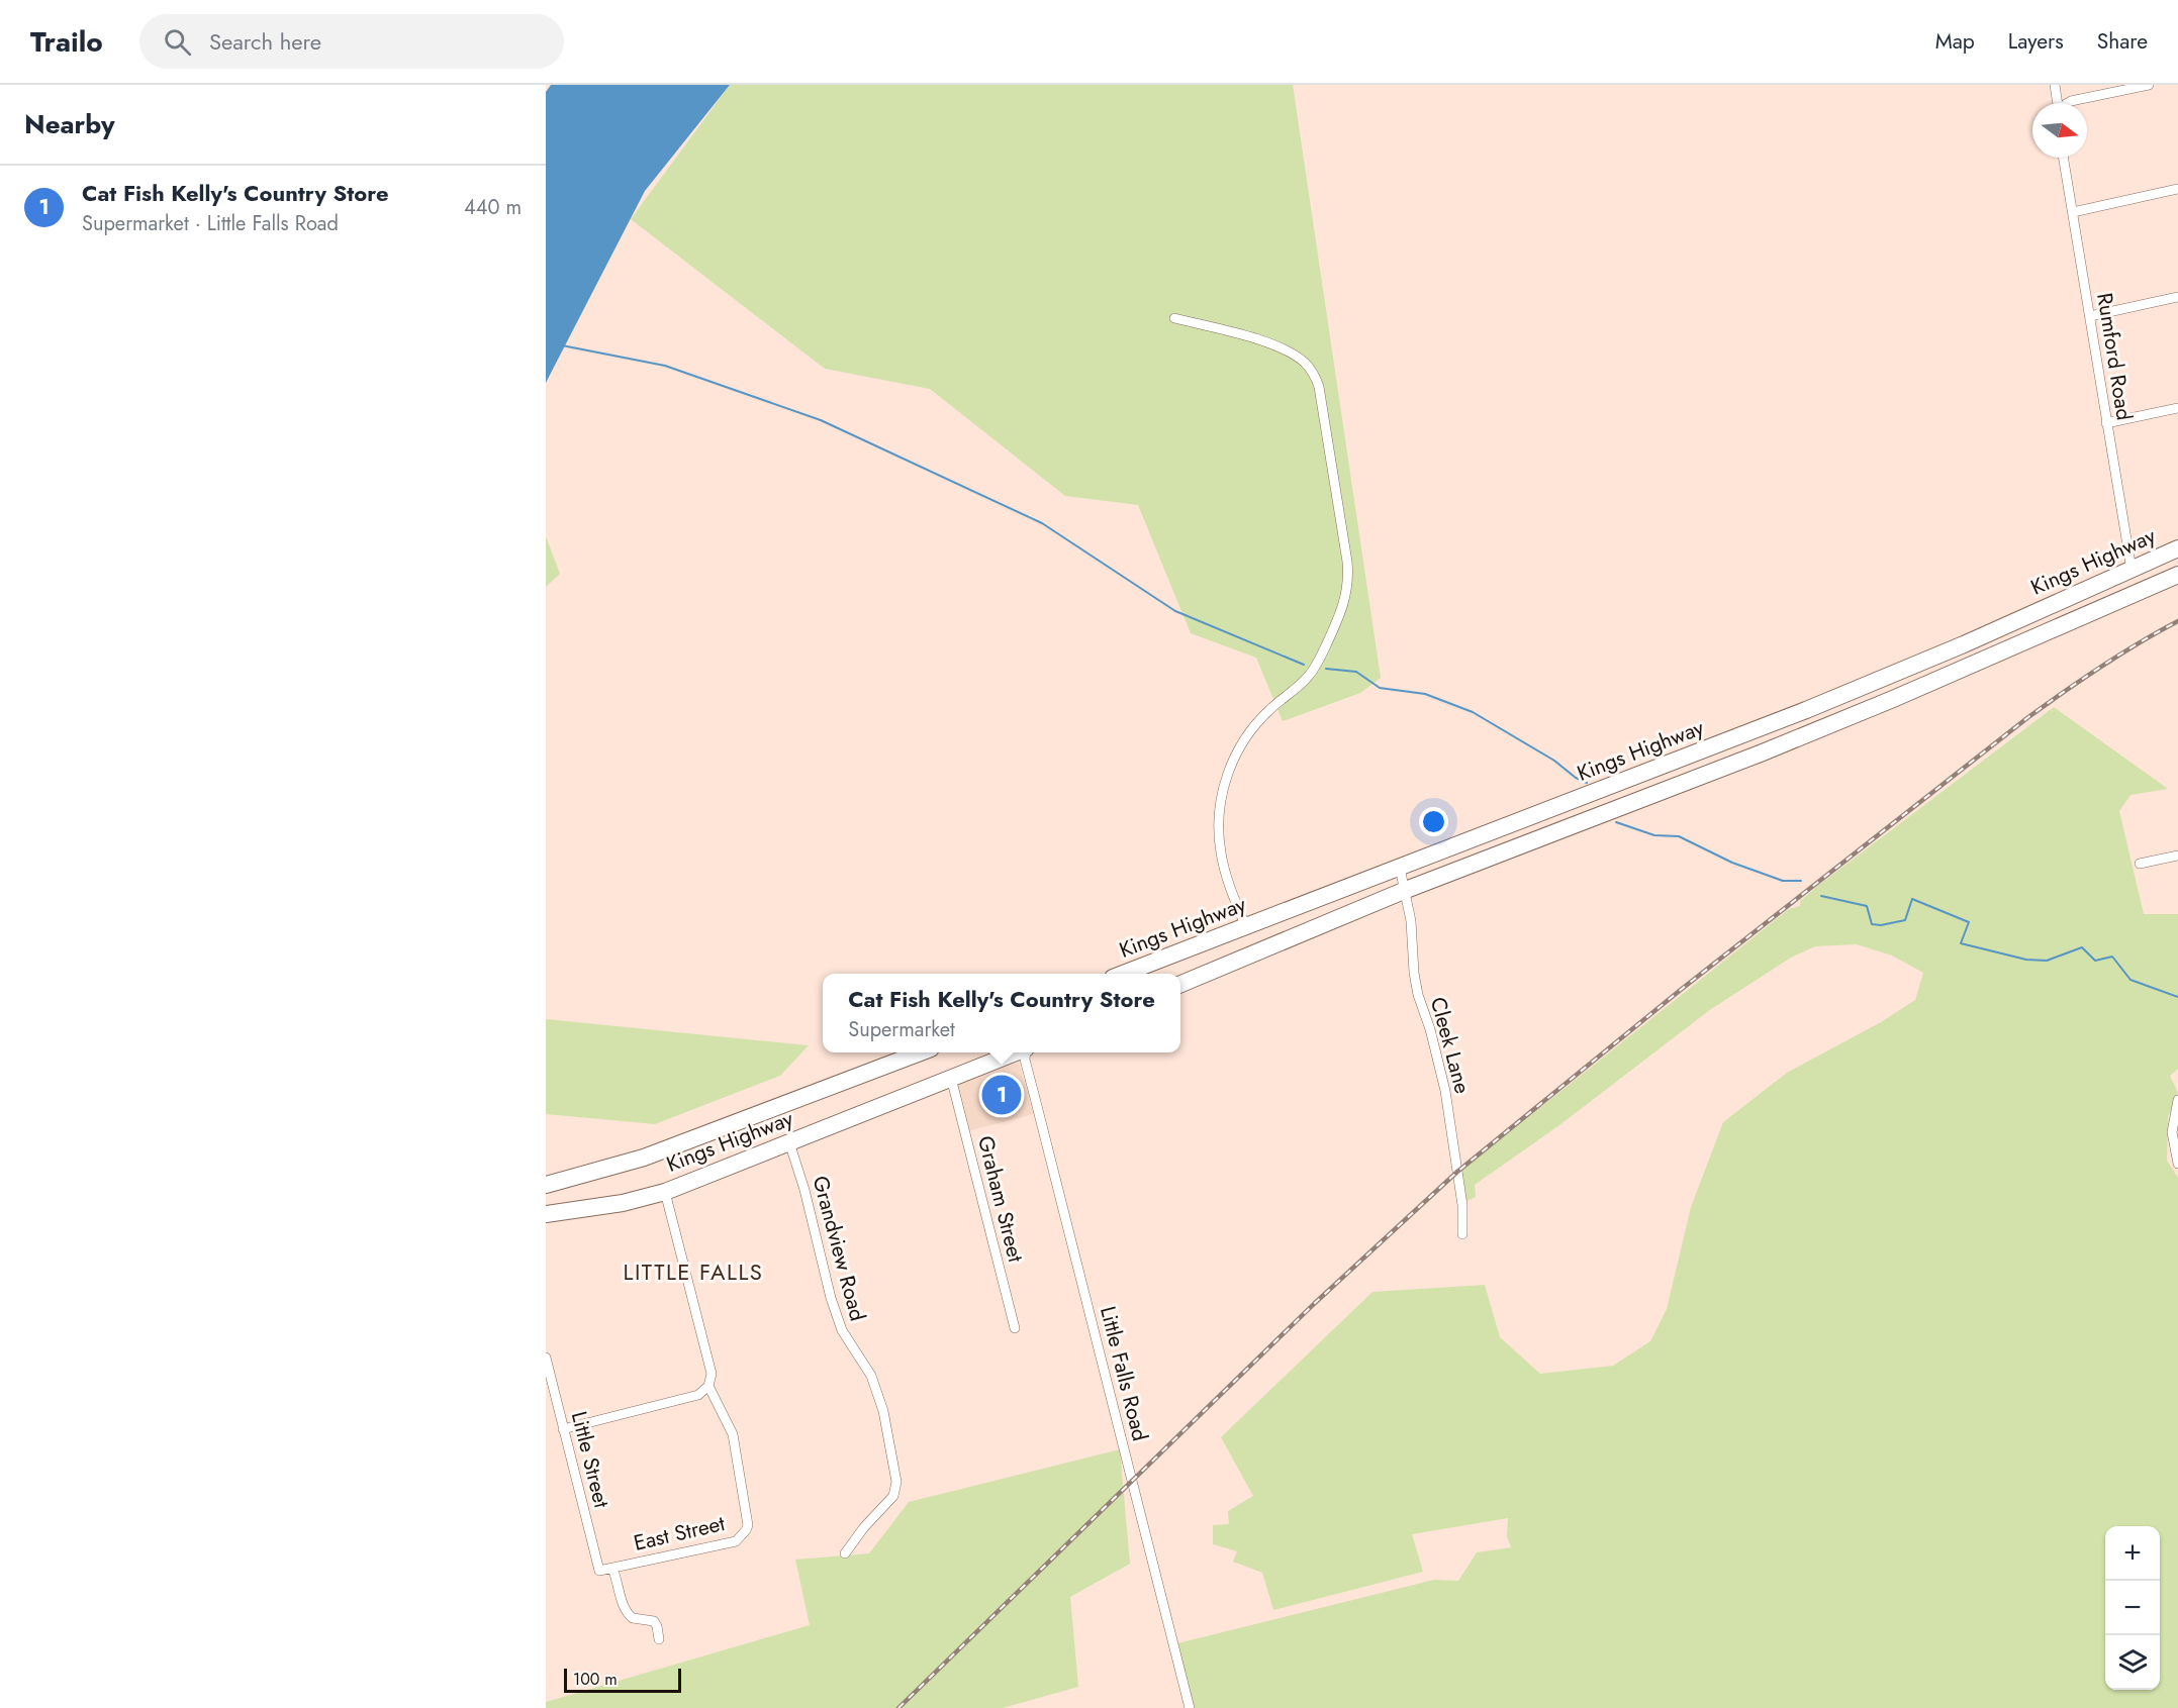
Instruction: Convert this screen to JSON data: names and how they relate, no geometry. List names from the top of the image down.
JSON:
{
  "streets": {
    "highway": ["Kings Highway"],
    "street": [
      "Rumford Road",
      "Cleek Lane",
      "Graham Street",
      "Grandview Road",
      "Little Falls Road",
      "Little Street",
      "East Street"
    ]
  },
  "crossings": [
    ["Rumford Road", "Kings Highway"],
    ["Kings Highway", "Cleek Lane"],
    ["Kings Highway", "Graham Street"],
    ["Kings Highway", "Grandview Road"],
    ["Little Street", "East Street"]
  ],
  "districts": ["LITTLE FALLS"],
  "scale_bar": "100 m",
  "north": "right",
  "page": {
    "header": "Trailo",
    "search": "Search here",
    "nav": ["Map", "Layers", "Share"],
    "heading": "Nearby",
    "list": [
      {
        "mark": "1",
        "name": "Cat Fish Kelly's Country Store",
        "note": "Supermarket · Little Falls Road",
        "value": "440 m"
      }
    ],
    "popup": ["Cat Fish Kelly's Country Store", "Supermarket"],
    "pins": "1",
    "map_buttons": ["+", "−"],
    "scale": "100 m"
  }
}
